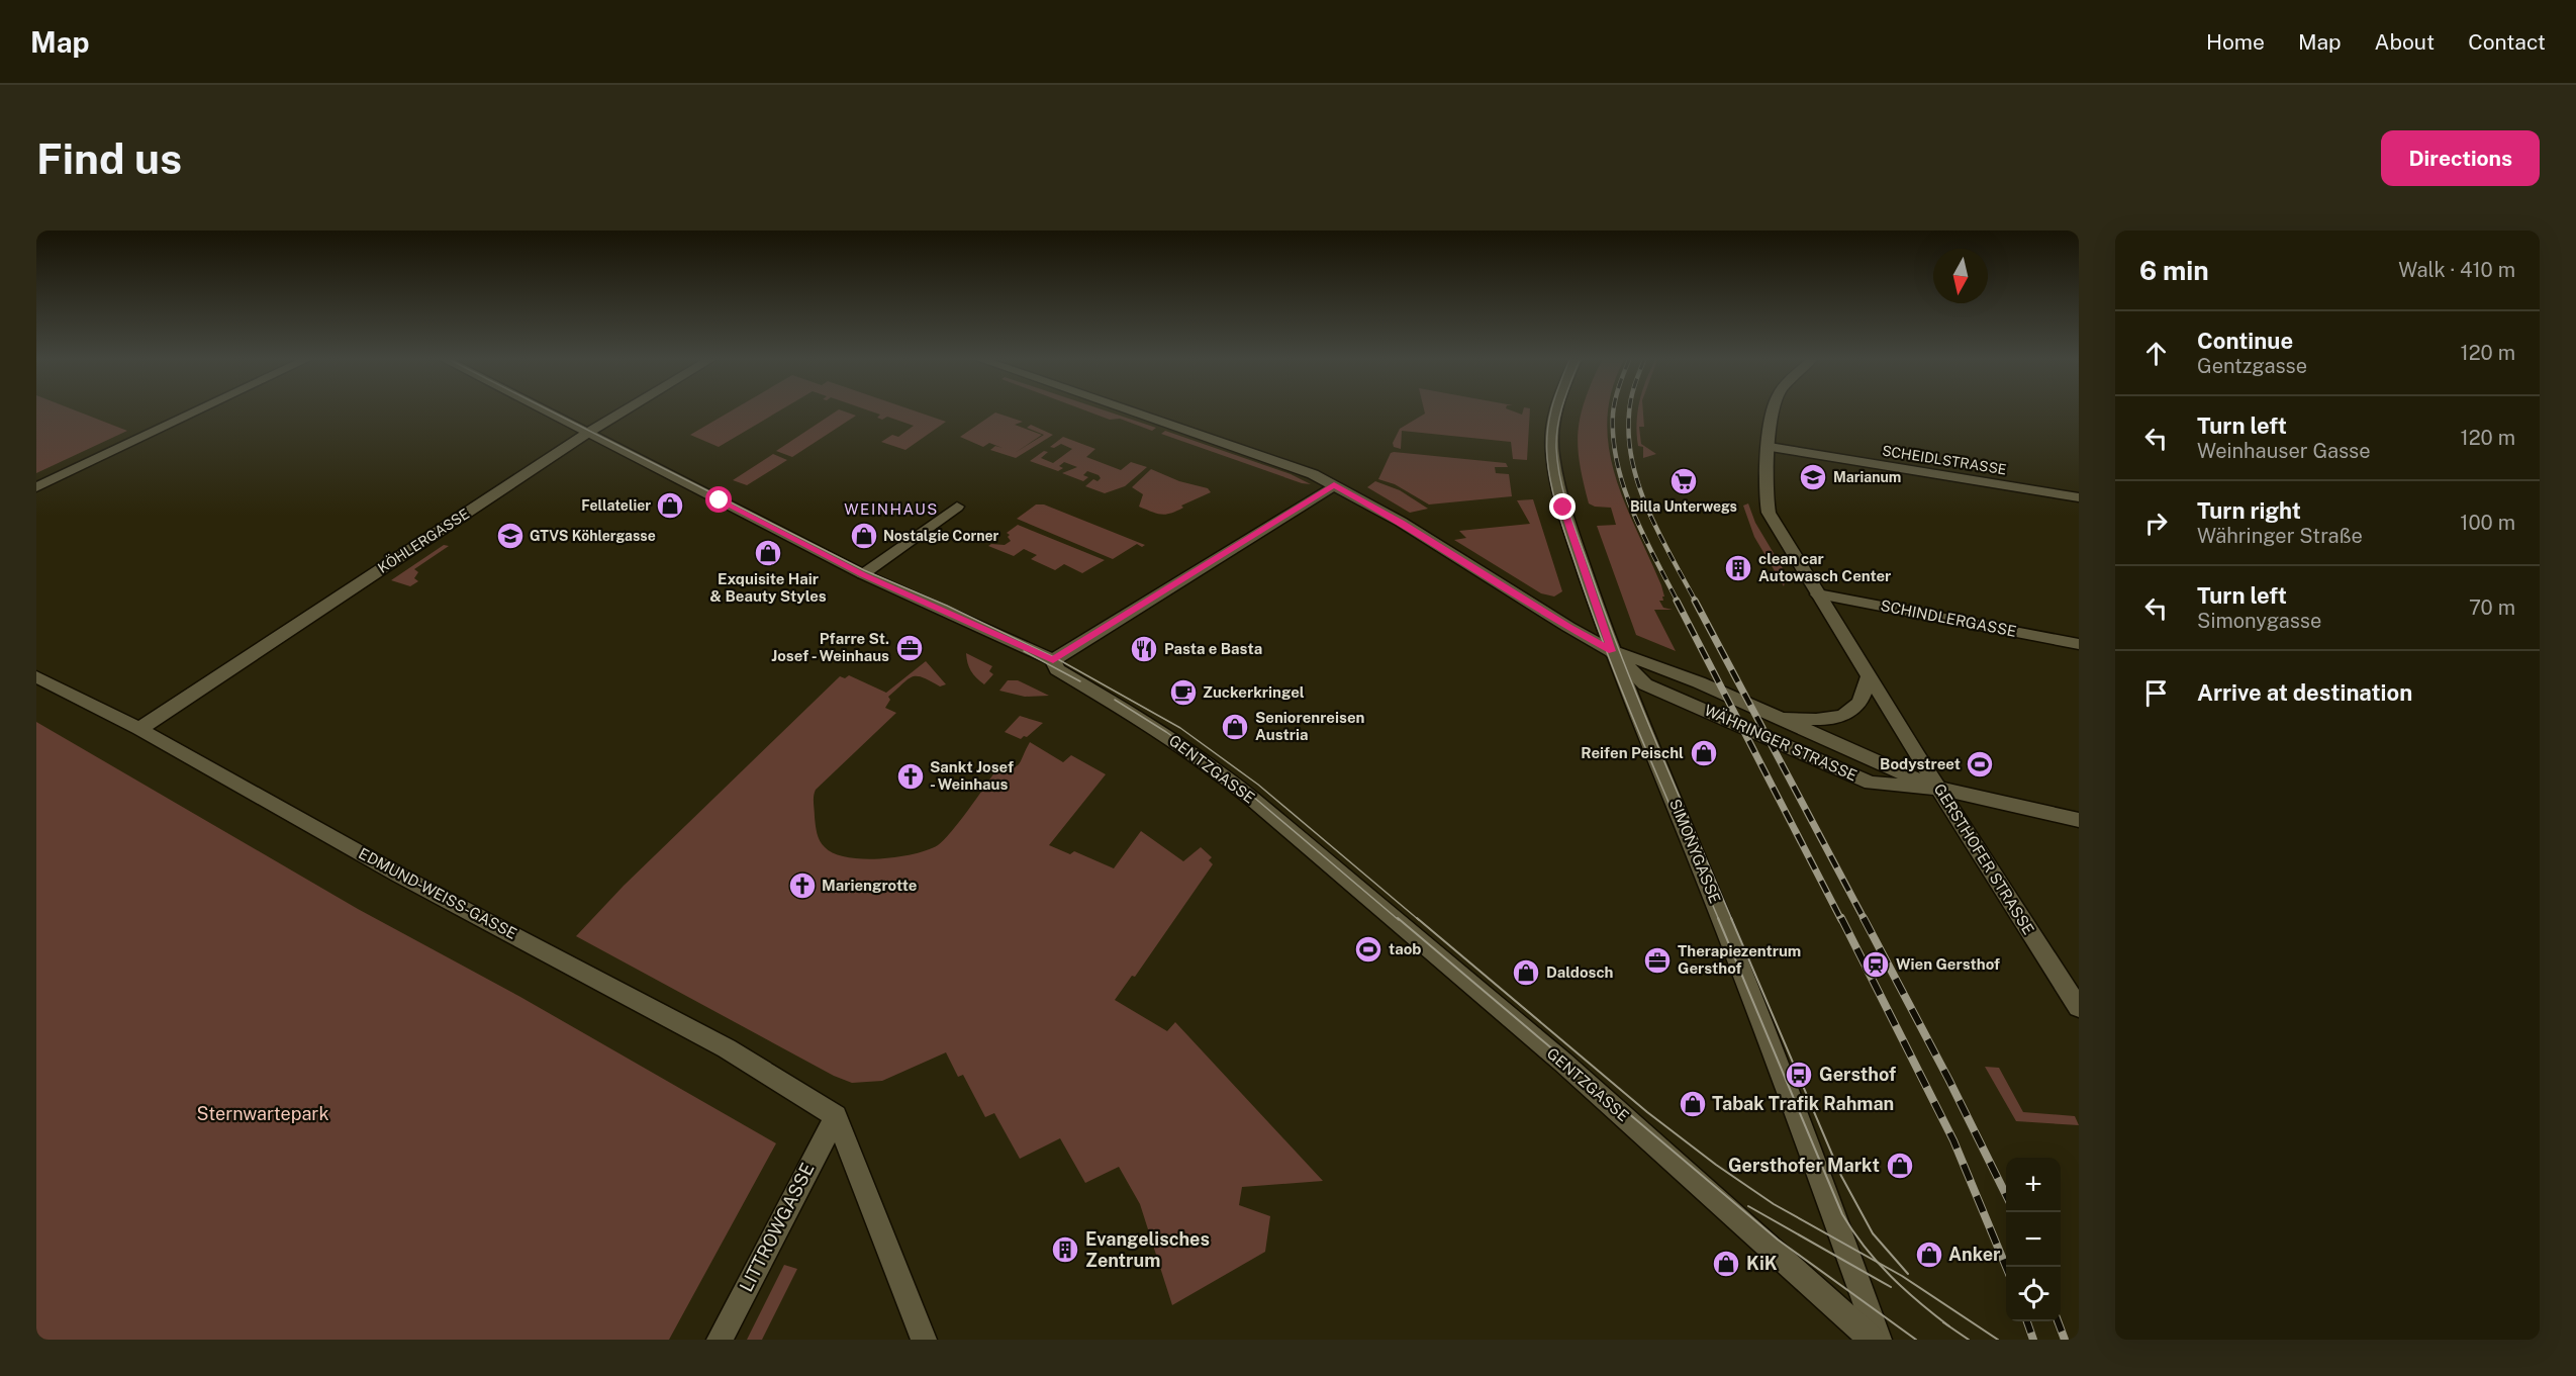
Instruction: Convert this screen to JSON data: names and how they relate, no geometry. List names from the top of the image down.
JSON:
{
  "streets": {
    "street": [
      "SCHEIDLSTRASSE",
      "KÖHLERGASSE",
      "SCHINDLERGASSE",
      "WÄHRINGER STRASSE",
      "GENTZGASSE",
      "SIMONYGASSE",
      "GERSTHOFER STRASSE",
      "EDMUND-WEISS-GASSE",
      "LITTROWGASSE"
    ]
  },
  "crossings": [
    ["SCHEIDLSTRASSE", "GERSTHOFER STRASSE"],
    ["KÖHLERGASSE", "GENTZGASSE"],
    ["KÖHLERGASSE", "EDMUND-WEISS-GASSE"],
    ["SCHINDLERGASSE", "GERSTHOFER STRASSE"],
    ["WÄHRINGER STRASSE", "SIMONYGASSE"],
    ["WÄHRINGER STRASSE", "GERSTHOFER STRASSE"],
    ["EDMUND-WEISS-GASSE", "LITTROWGASSE"]
  ],
  "districts": ["WEINHAUS"],
  "parks": ["Sternwartepark"],
  "places": {
    "school or university": ["Marianum", "GTVS Köhlergasse"],
    "supermarket": ["Billa Unterwegs"],
    "shop": [
      "Fellatelier",
      "Nostalgie Corner",
      "Exquisite Hair & Beauty Styles",
      "Seniorenreisen Austria",
      "Reifen Peischl",
      "Daldosch",
      "Tabak Trafik Rahman",
      "Gersthofer Markt",
      "Anker",
      "KiK"
    ],
    "building": ["clean car Autowasch Center", "Evangelisches Zentrum"],
    "office": ["Pfarre St. Josef - Weinhaus", "Therapiezentrum Gersthof"],
    "restaurant": ["Pasta e Basta"],
    "cafe": ["Zuckerkringel"],
    "sports": ["Bodystreet", "taob"],
    "church": ["Sankt Josef - Weinhaus", "Mariengrotte"],
    "station": ["Wien Gersthof"],
    "bus stop": ["Gersthof"]
  },
  "north": "bottom",
  "page": {
    "header": "Map",
    "nav": [
      "Home",
      "Map",
      "About",
      "Contact"
    ],
    "buttons": "Directions",
    "title": "Find us",
    "heading": ["6 min", "Walk · 410 m"],
    "list": [
      ["Continue", "Gentzgasse", "120 m"],
      ["Turn left", "Weinhauser Gasse", "120 m"],
      ["Turn right", "Währinger Straße", "100 m"],
      ["Turn left", "Simonygasse", "70 m"],
      "Arrive at destination"
    ],
    "map_buttons": ["+", "−"]
  }
}
